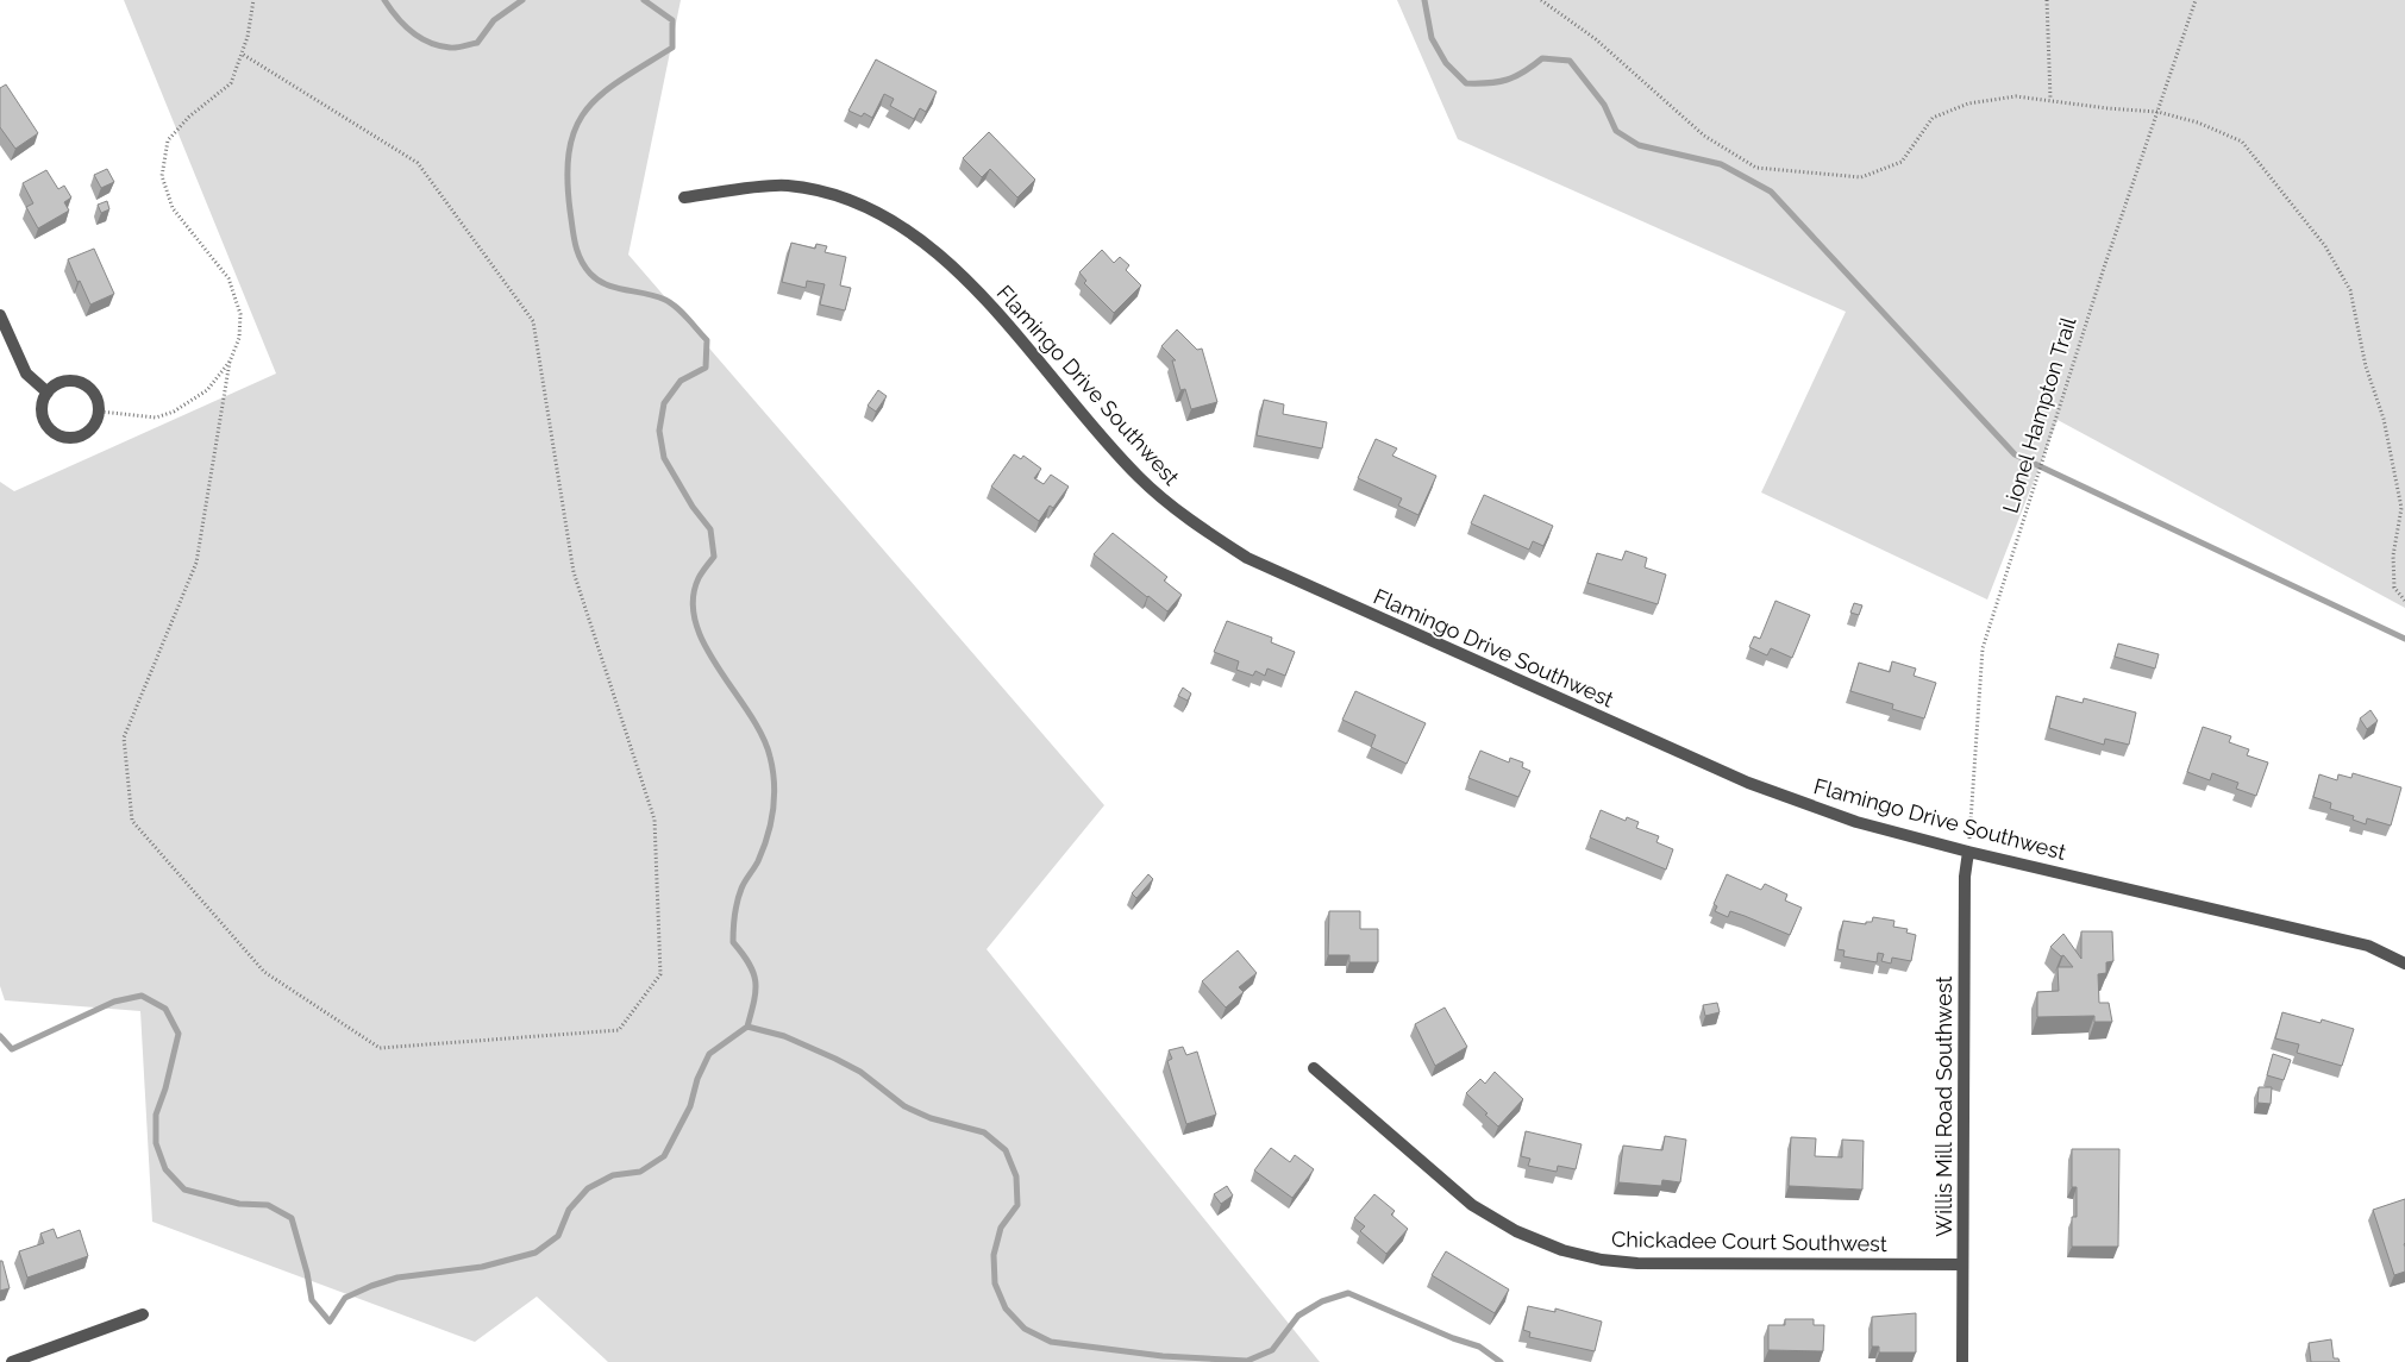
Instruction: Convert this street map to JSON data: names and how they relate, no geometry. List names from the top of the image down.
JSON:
{
  "streets": {
    "street": ["Flamingo Drive Southwest", "Willis Mill Road Southwest", "Chickadee Court Southwest"],
    "path": ["Lionel Hampton Trail"]
  },
  "crossings": [
    ["Flamingo Drive Southwest", "Lionel Hampton Trail"],
    ["Flamingo Drive Southwest", "Willis Mill Road Southwest"],
    ["Lionel Hampton Trail", "Willis Mill Road Southwest"],
    ["Willis Mill Road Southwest", "Chickadee Court Southwest"]
  ]
}
